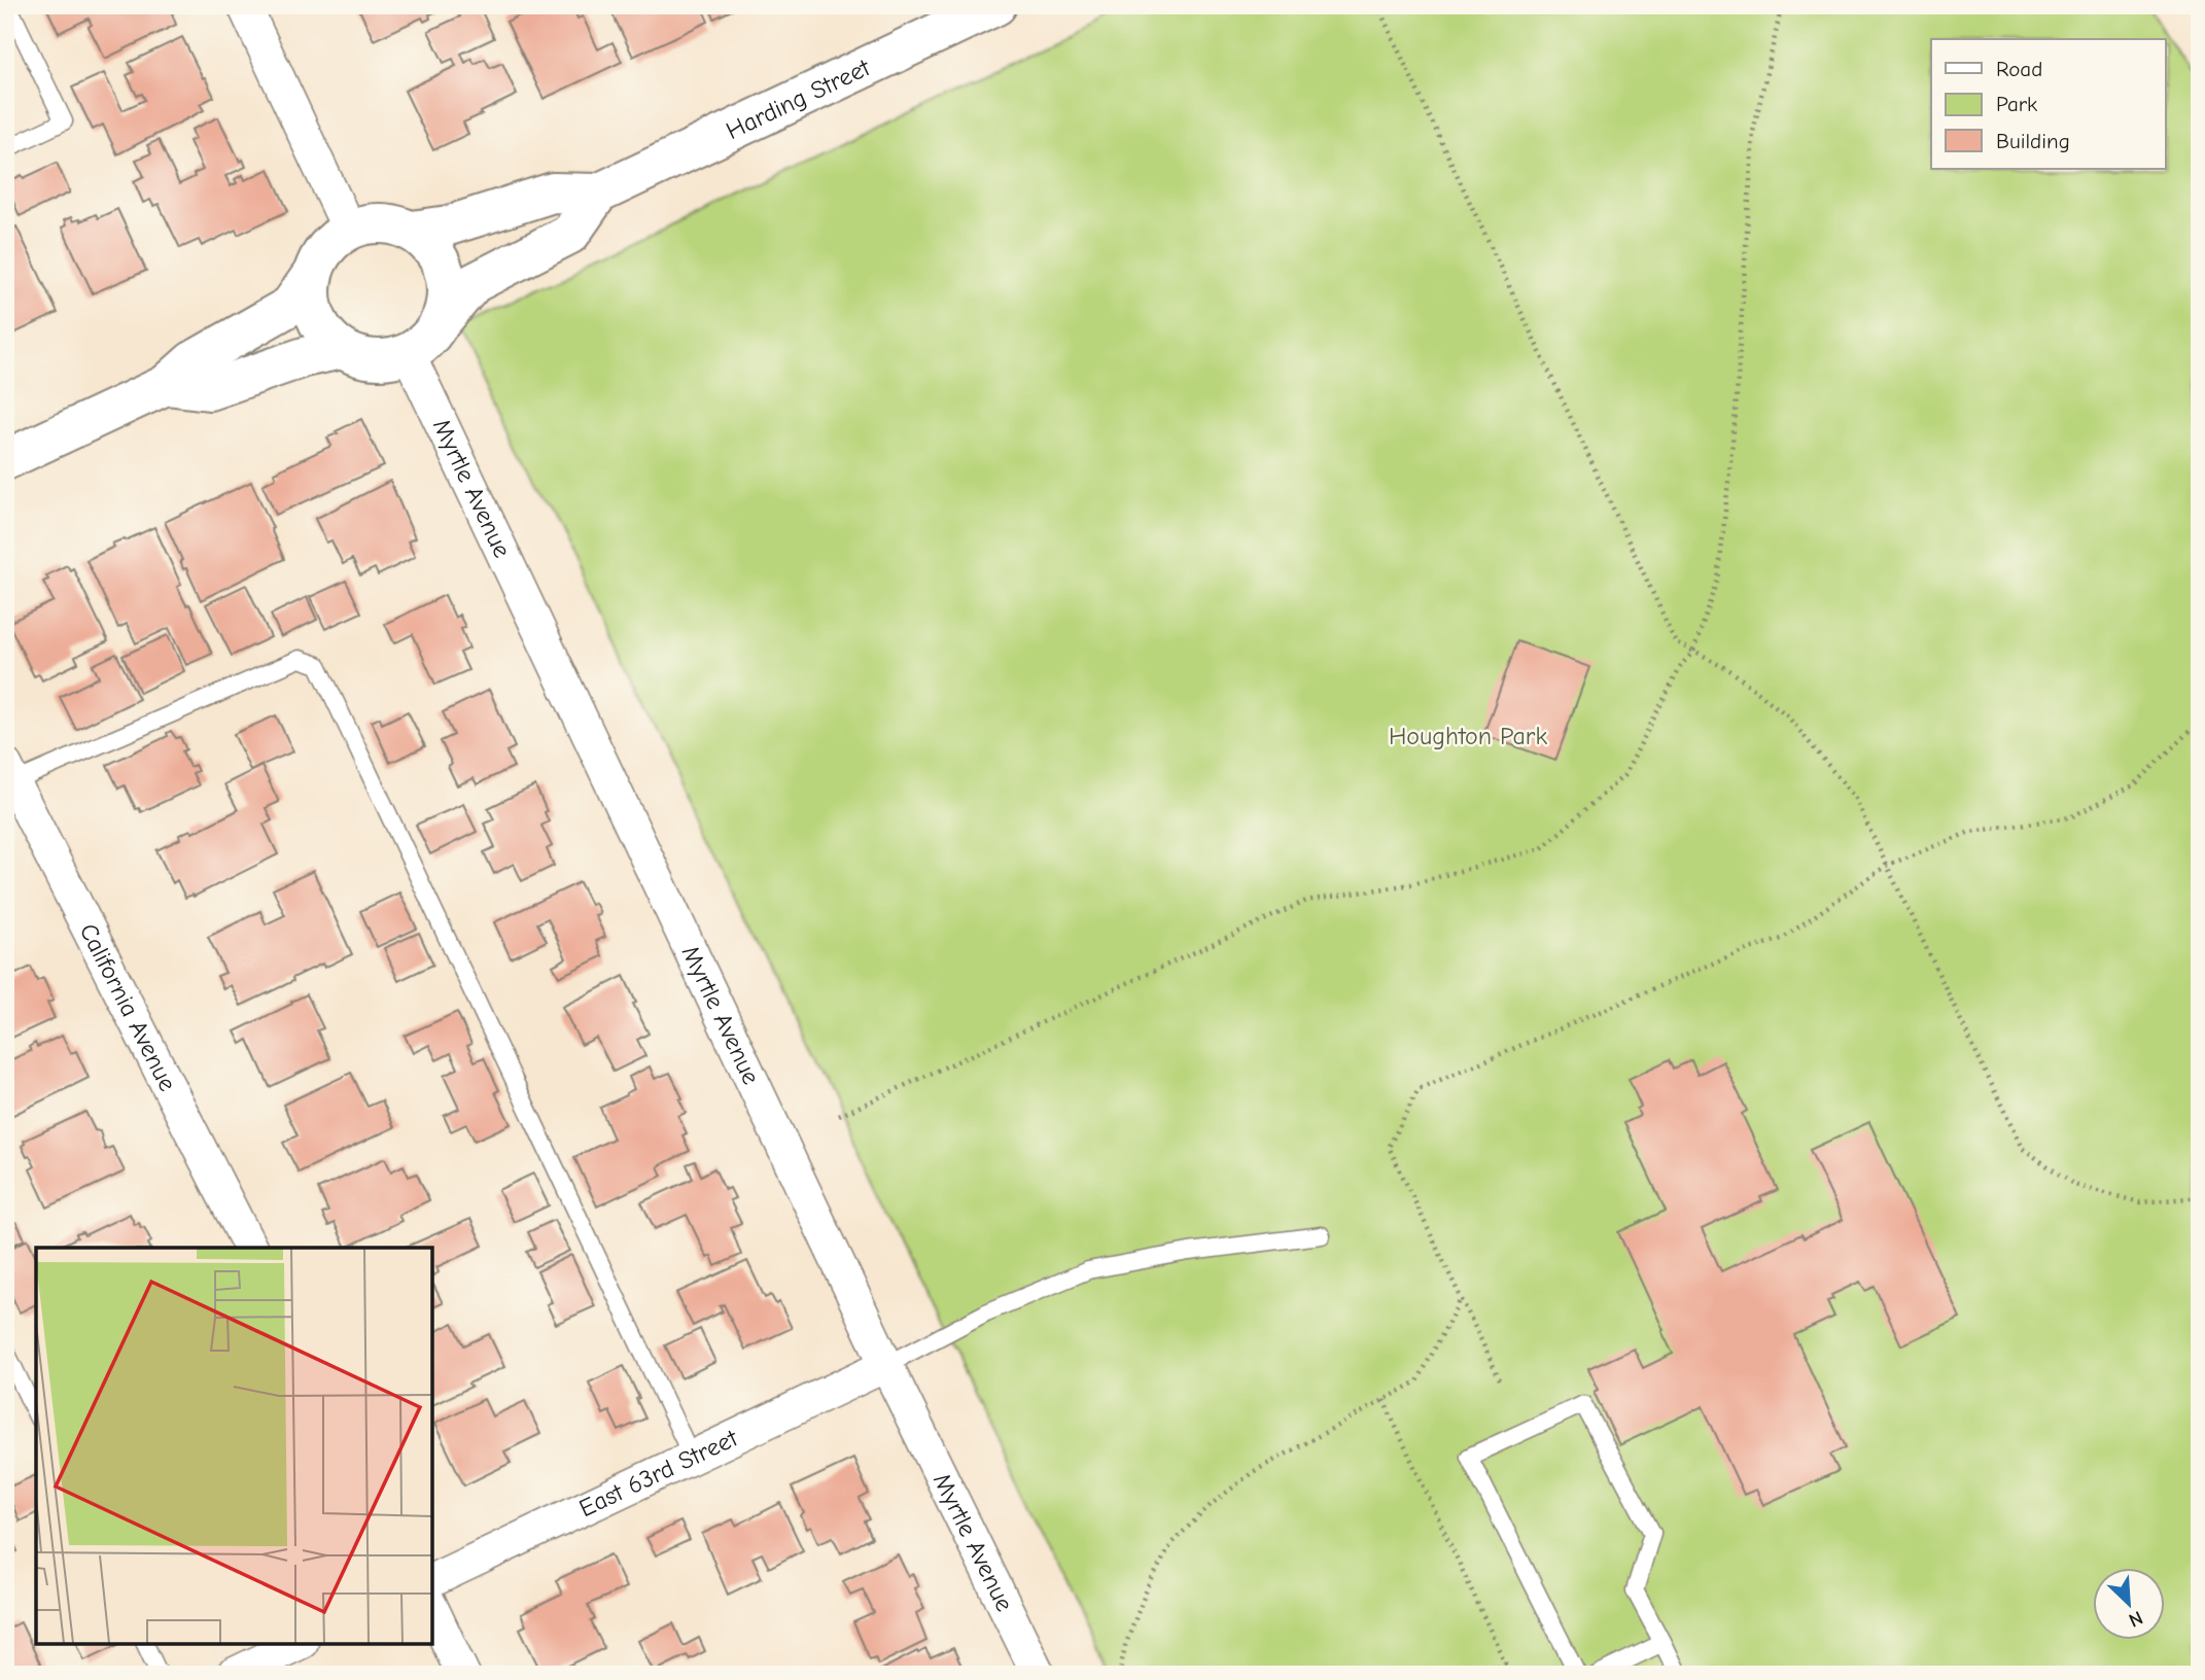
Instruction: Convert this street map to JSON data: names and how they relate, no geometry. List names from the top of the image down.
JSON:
{
  "streets": {
    "street": [
      "Harding Street",
      "Myrtle Avenue",
      "California Avenue",
      "East 63rd Street"
    ]
  },
  "crossings": [
    ["Harding Street", "Myrtle Avenue"],
    ["Myrtle Avenue", "East 63rd Street"]
  ],
  "parks": ["Houghton Park"],
  "legend": ["Road", "Park", "Building"],
  "north": "bottom right"
}
